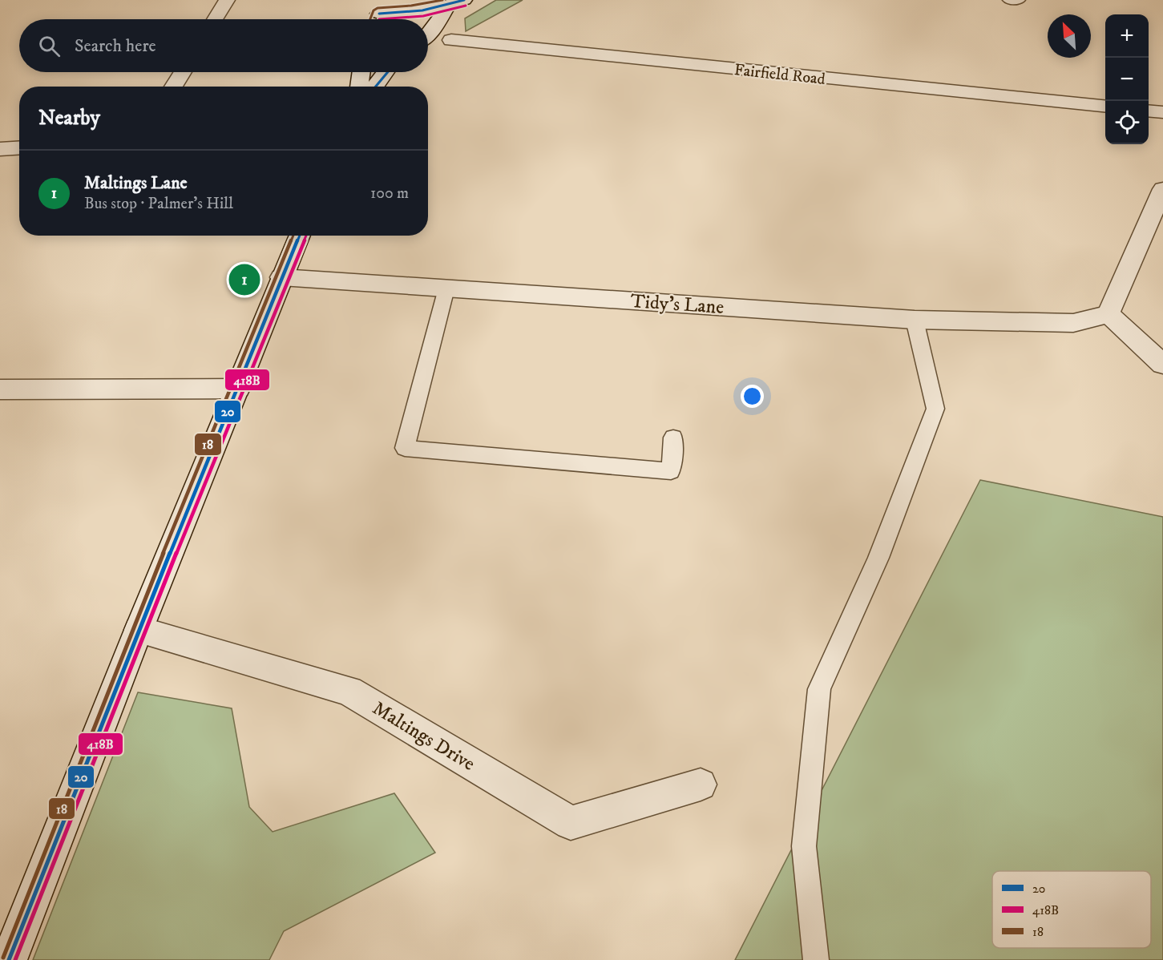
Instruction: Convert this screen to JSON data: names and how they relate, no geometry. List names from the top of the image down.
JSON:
{
  "streets": {
    "street": ["Fairfield Road", "Tidy's Lane", "Maltings Drive"]
  },
  "lines": ["transit line 20", "transit line 18", "transit line 418B"],
  "legend": ["20", "418B", "18"],
  "north": "top left",
  "page": {
    "map_buttons": ["+", "−"],
    "search": "Search here",
    "heading": "Nearby",
    "list": [
      {
        "mark": "1",
        "name": "Maltings Lane",
        "note": "Bus stop · Palmer's Hill",
        "value": "100 m"
      }
    ],
    "pins": "1"
  }
}
